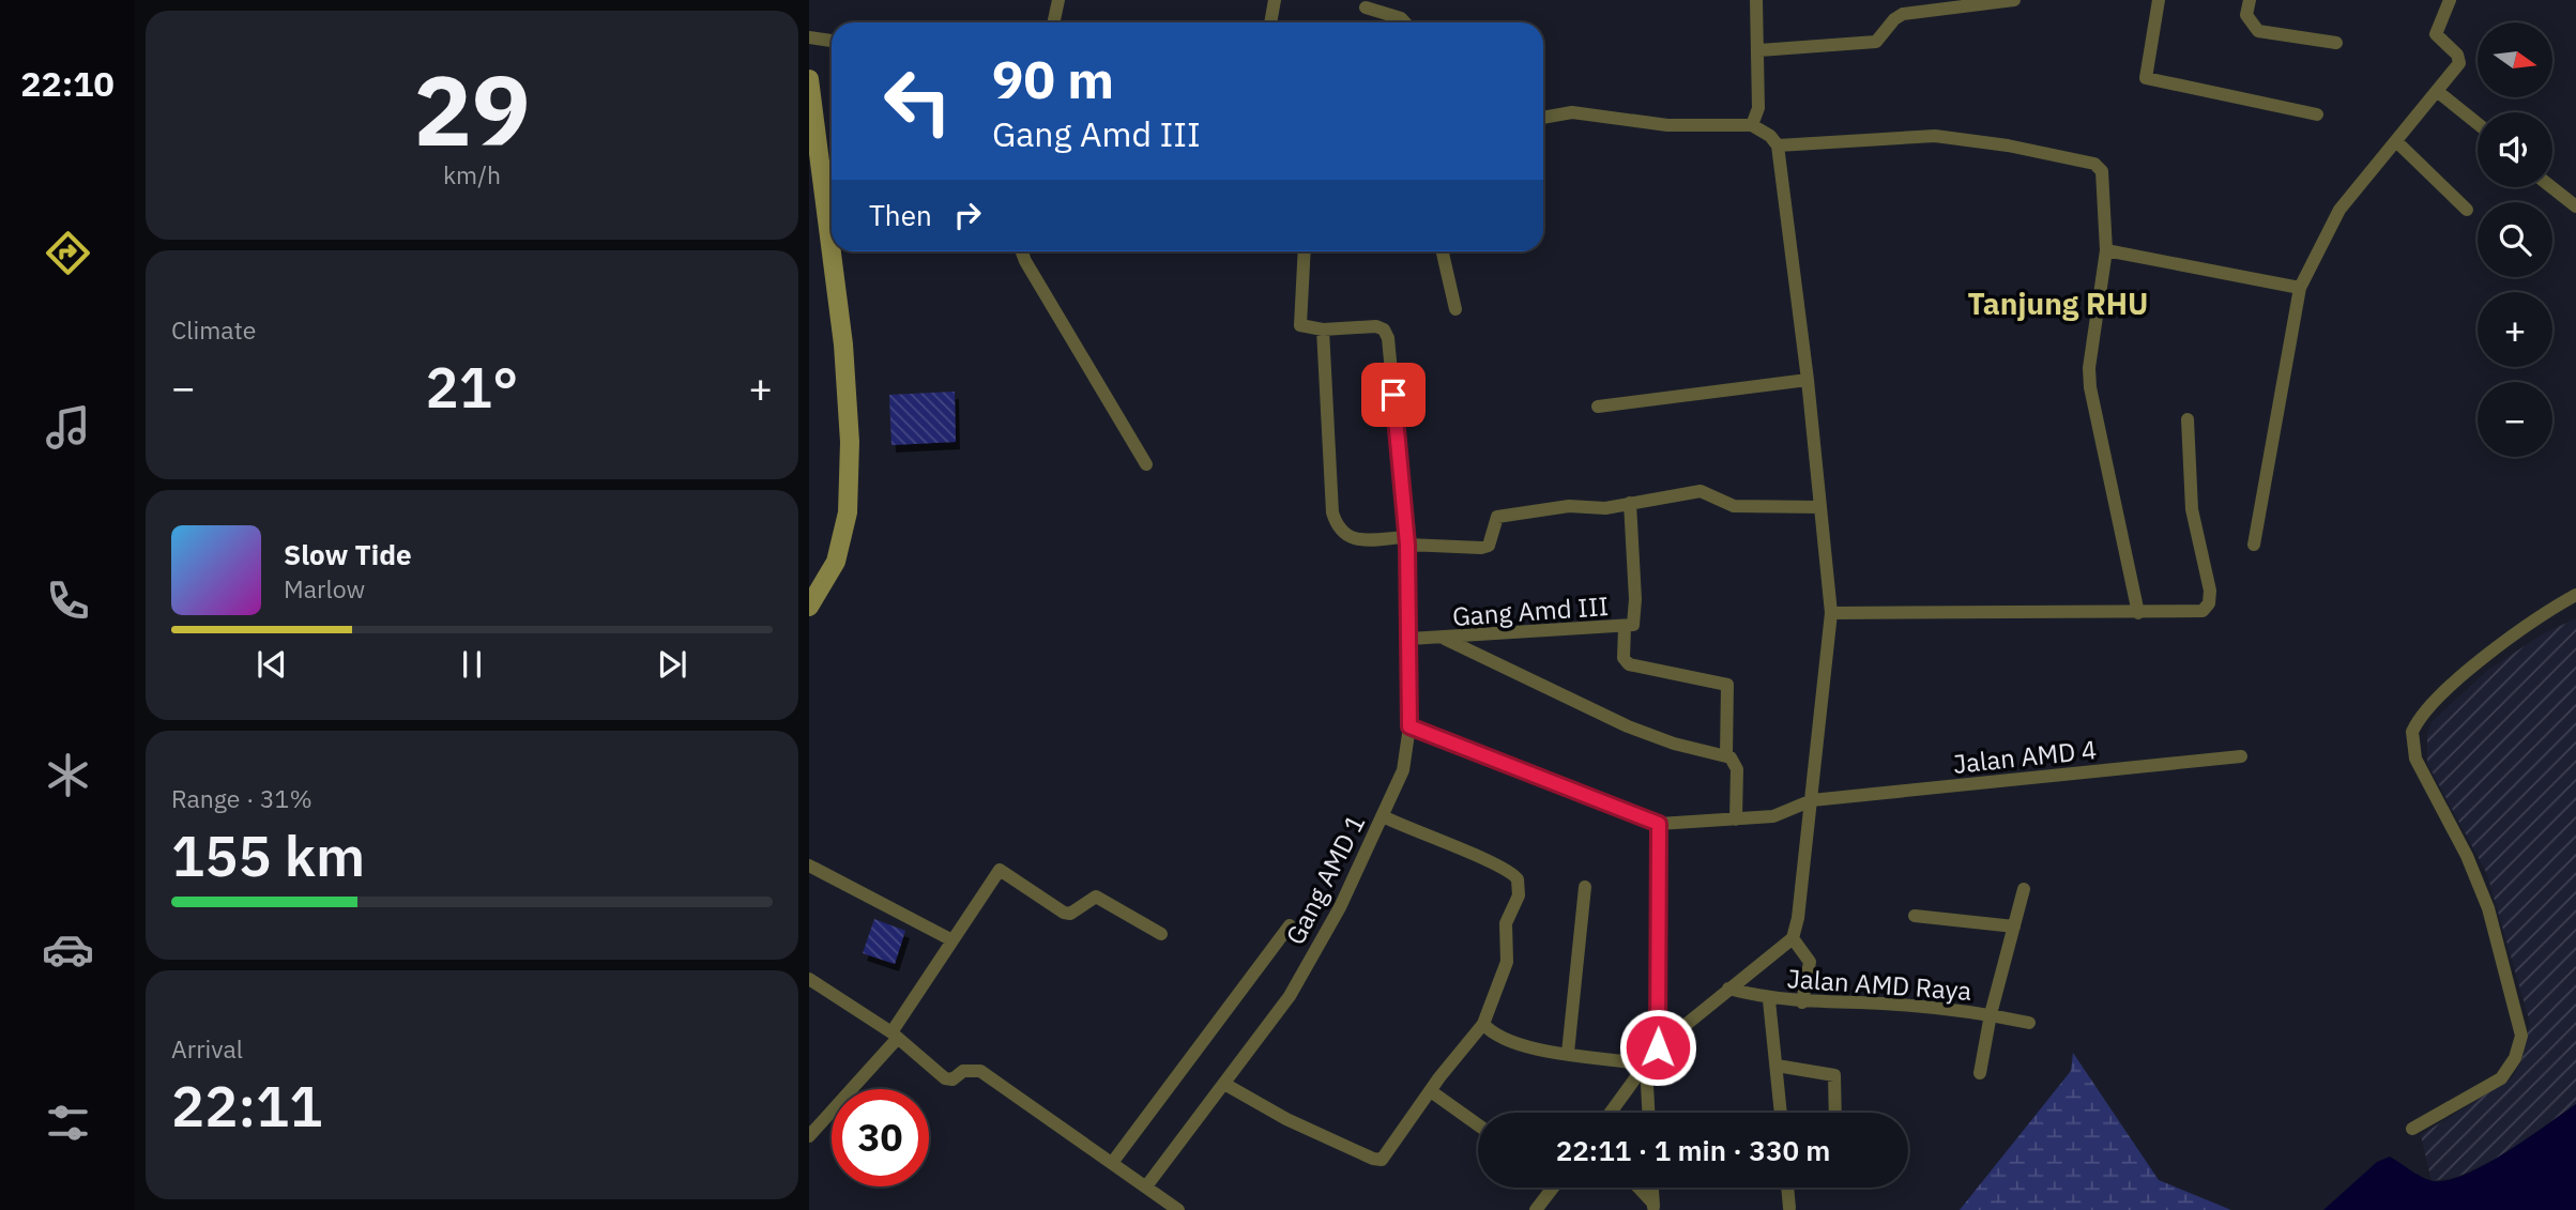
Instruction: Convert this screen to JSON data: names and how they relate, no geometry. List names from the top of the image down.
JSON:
{
  "streets": {
    "street": [
      "Gang Amd III",
      "Jalan AMD 4",
      "Gang AMD 1",
      "Jalan AMD Raya"
    ]
  },
  "crossings": [
    ["Gang Amd III", "Gang AMD 1"]
  ],
  "districts": ["Tanjung RHU"],
  "north": "right",
  "page": {
    "tabs": "22:10",
    "tile": [
      ["29", "km/h"],
      "Climate",
      ["Range · 31%", "155 km"],
      ["Arrival", "22:11"]
    ],
    "map_buttons": ["+", "−"],
    "turn": ["90 m", "Gang Amd III"],
    "then": "Then",
    "heat": ["−", "21°", "+"],
    "song": ["Slow Tide", "Marlow"],
    "limit": "30",
    "trip": "22:11 · 1 min · 330 m"
  }
}
